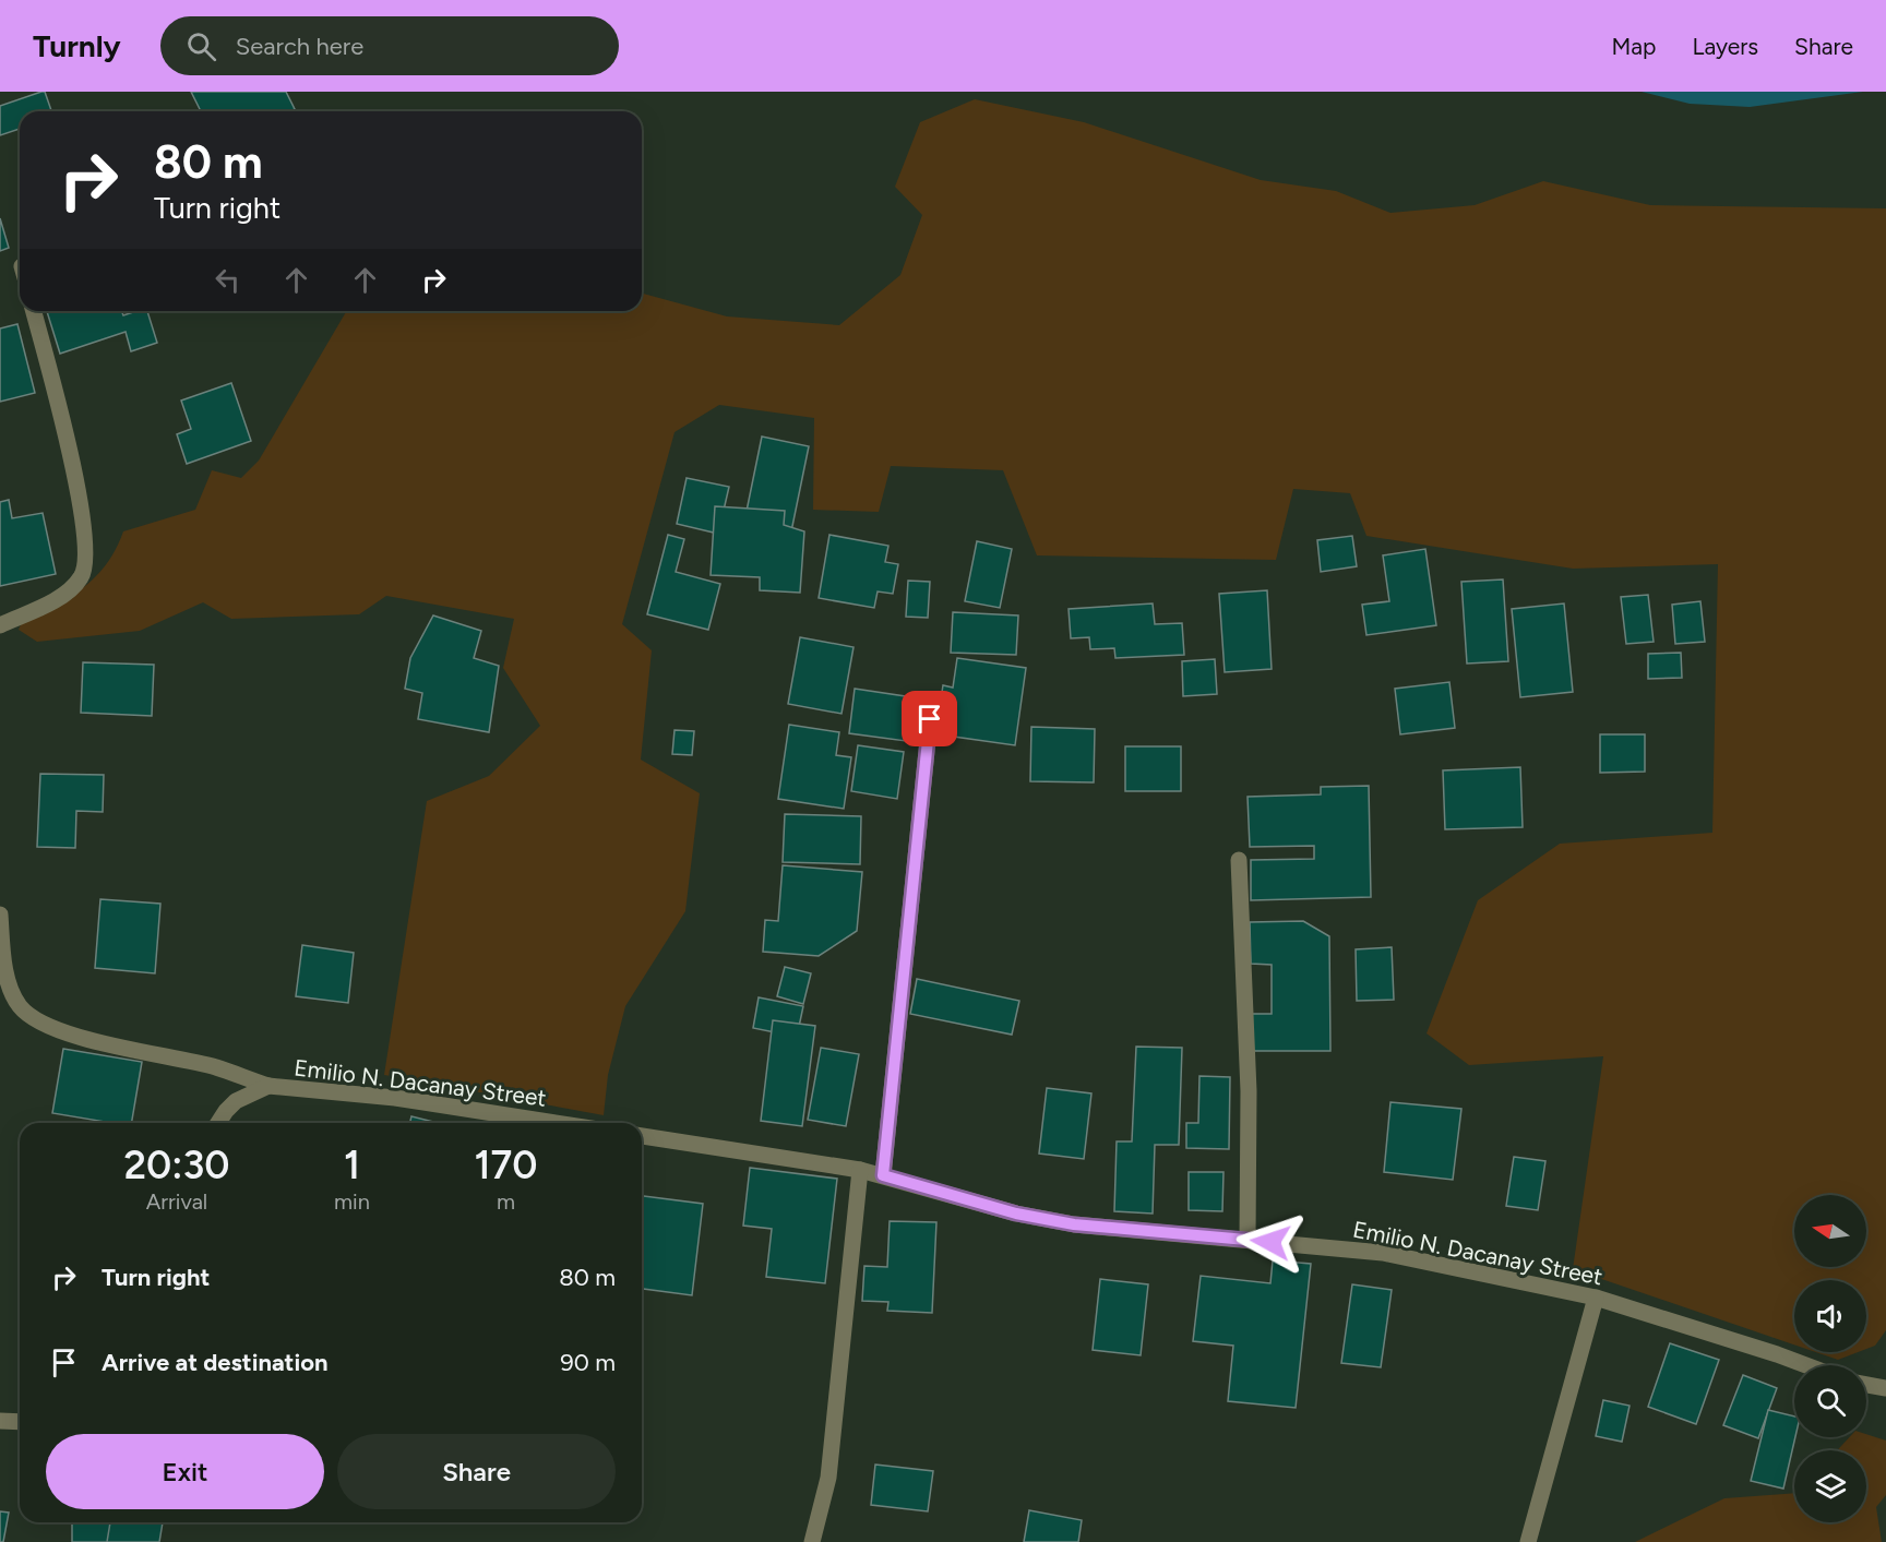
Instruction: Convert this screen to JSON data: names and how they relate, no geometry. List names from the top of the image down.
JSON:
{
  "streets": {
    "street": ["Emilio N. Dacanay Street"]
  },
  "north": "left",
  "page": {
    "header": "Turnly",
    "search": "Search here",
    "nav": ["Map", "Layers", "Share"],
    "turn": ["80 m", "Turn right"],
    "eta": [
      "20:30",
      "Arrival",
      "1",
      "min",
      "170",
      "m"
    ],
    "list": [
      {
        "name": "Turn right",
        "value": "80 m"
      },
      {
        "name": "Arrive at destination",
        "value": "90 m"
      }
    ],
    "buttons": ["Exit", "Share"]
  }
}
